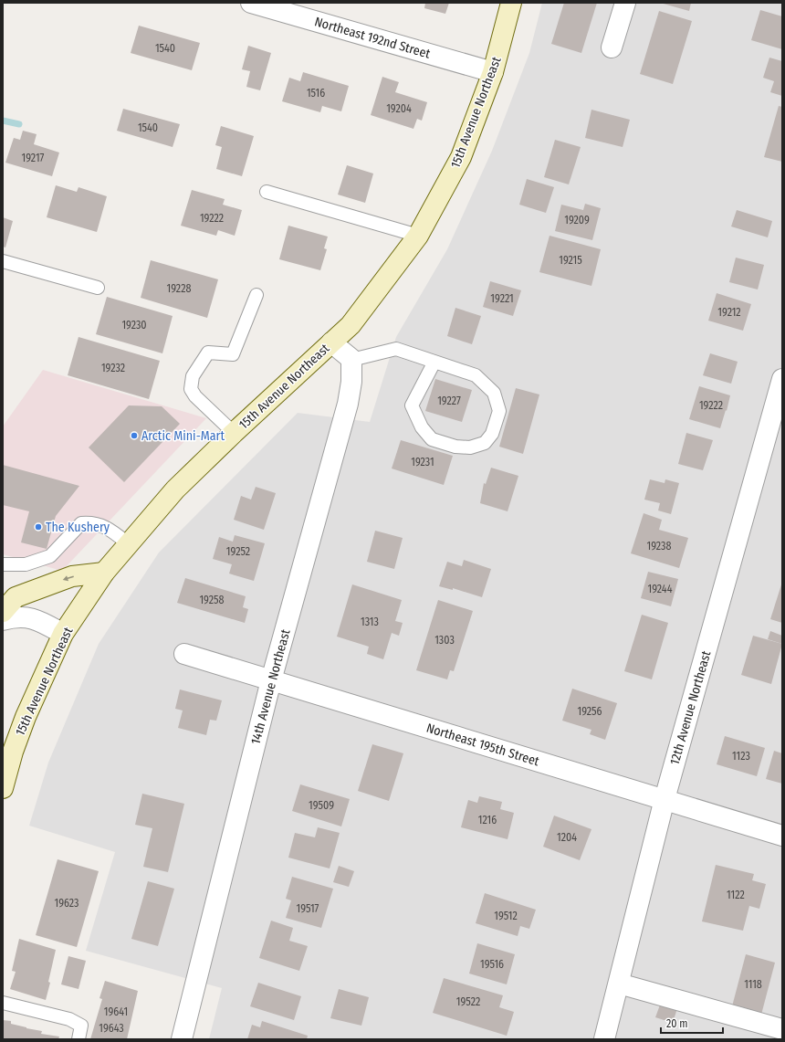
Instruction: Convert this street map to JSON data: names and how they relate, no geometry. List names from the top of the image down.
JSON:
{
  "streets": {
    "main road": ["15th Avenue Northeast"],
    "street": [
      "Northeast 192nd Street",
      "14th Avenue Northeast",
      "12th Avenue Northeast",
      "Northeast 195th Street"
    ]
  },
  "crossings": [
    ["Northeast 192nd Street", "15th Avenue Northeast"],
    ["14th Avenue Northeast", "Northeast 195th Street"],
    ["12th Avenue Northeast", "Northeast 195th Street"]
  ],
  "places": ["Arctic Mini-Mart", "The Kushery"],
  "house_numbers": [
    "1540",
    "1516",
    "19204",
    "1540",
    "19217",
    "19222",
    "19209",
    "19215",
    "19228",
    "19221",
    "19212",
    "19230",
    "19232",
    "19227",
    "19222",
    "19231",
    "19238",
    "19252",
    "19244",
    "19258",
    "1313",
    "1303",
    "19256",
    "1123",
    "19509",
    "1216",
    "1204",
    "1122",
    "19623",
    "19517",
    "19512",
    "19516",
    "1118",
    "19522",
    "19641",
    "19643"
  ],
  "scale_bar": "20 m"
}
